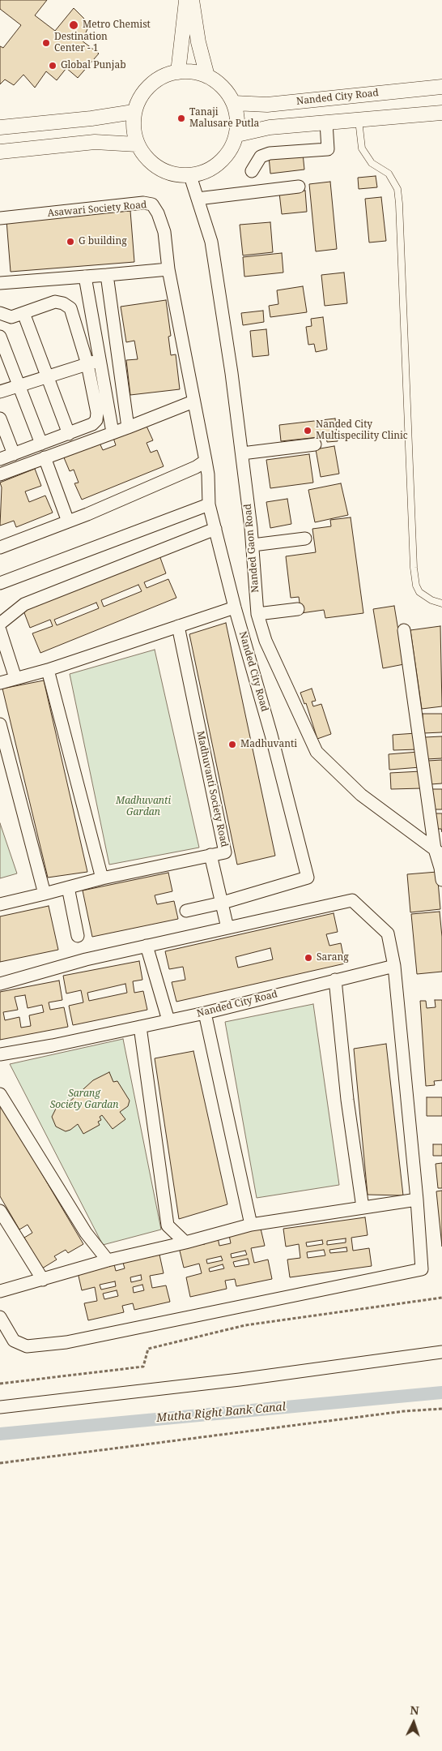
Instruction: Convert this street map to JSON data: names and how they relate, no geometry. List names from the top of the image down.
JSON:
{
  "streets": {
    "street": [
      "Nanded City Road",
      "Asawari Society Road",
      "Nanded Gaon Road",
      "Madhuvanti Society Road"
    ]
  },
  "crossings": [
    ["Nanded City Road", "Asawari Society Road"],
    ["Nanded City Road", "Nanded Gaon Road"]
  ],
  "water": ["Mutha Right Bank Canal"],
  "parks": ["Madhuvanti Gardan", "Sarang Society Gardan"],
  "places": [
    "Metro Chemist",
    "Destination Center - 1",
    "Global Punjab",
    "Tanaji Malusare Putla",
    "G building",
    "Nanded City Multispecility Clinic",
    "Madhuvanti",
    "Sarang"
  ],
  "north": "top"
}
